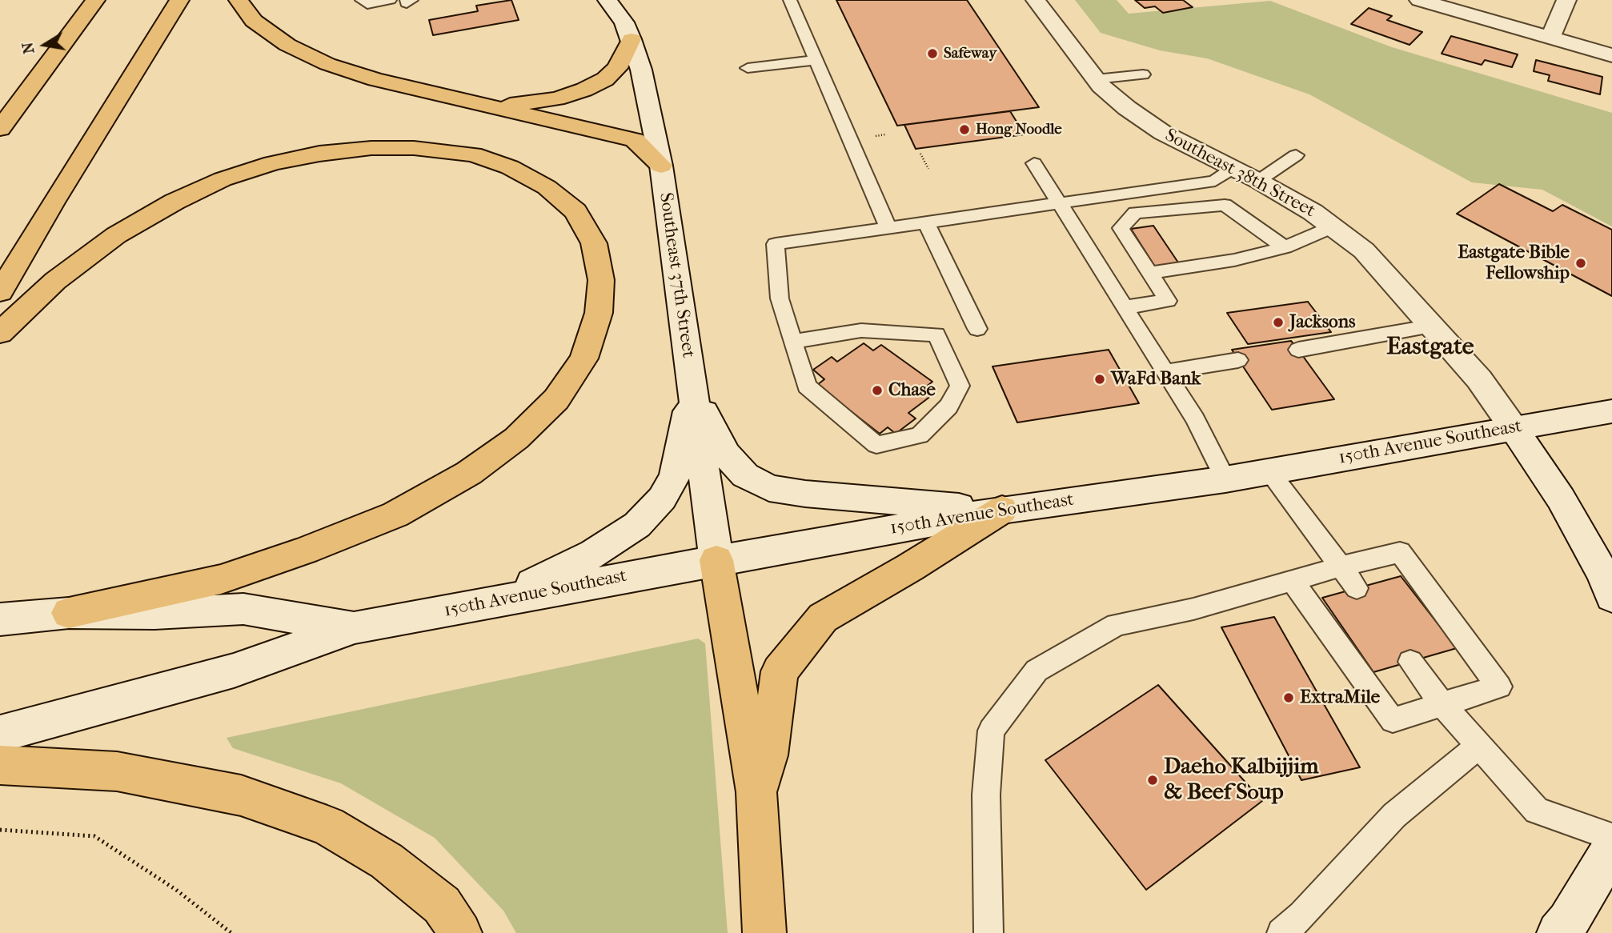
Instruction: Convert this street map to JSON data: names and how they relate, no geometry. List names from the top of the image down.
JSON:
{
  "streets": {
    "main road": ["Southeast 38th Street", "Southeast 37th Street", "150th Avenue Southeast"]
  },
  "crossings": [
    ["Southeast 38th Street", "150th Avenue Southeast"],
    ["Southeast 37th Street", "150th Avenue Southeast"]
  ],
  "districts": ["Eastgate"],
  "places": [
    "Safeway",
    "Hong Noodle",
    "Eastgate Bible Fellowship",
    "Jacksons",
    "WaFd Bank",
    "Chase",
    "ExtraMile",
    "Daeho Kalbijjim & Beef Soup"
  ],
  "north": "left"
}
